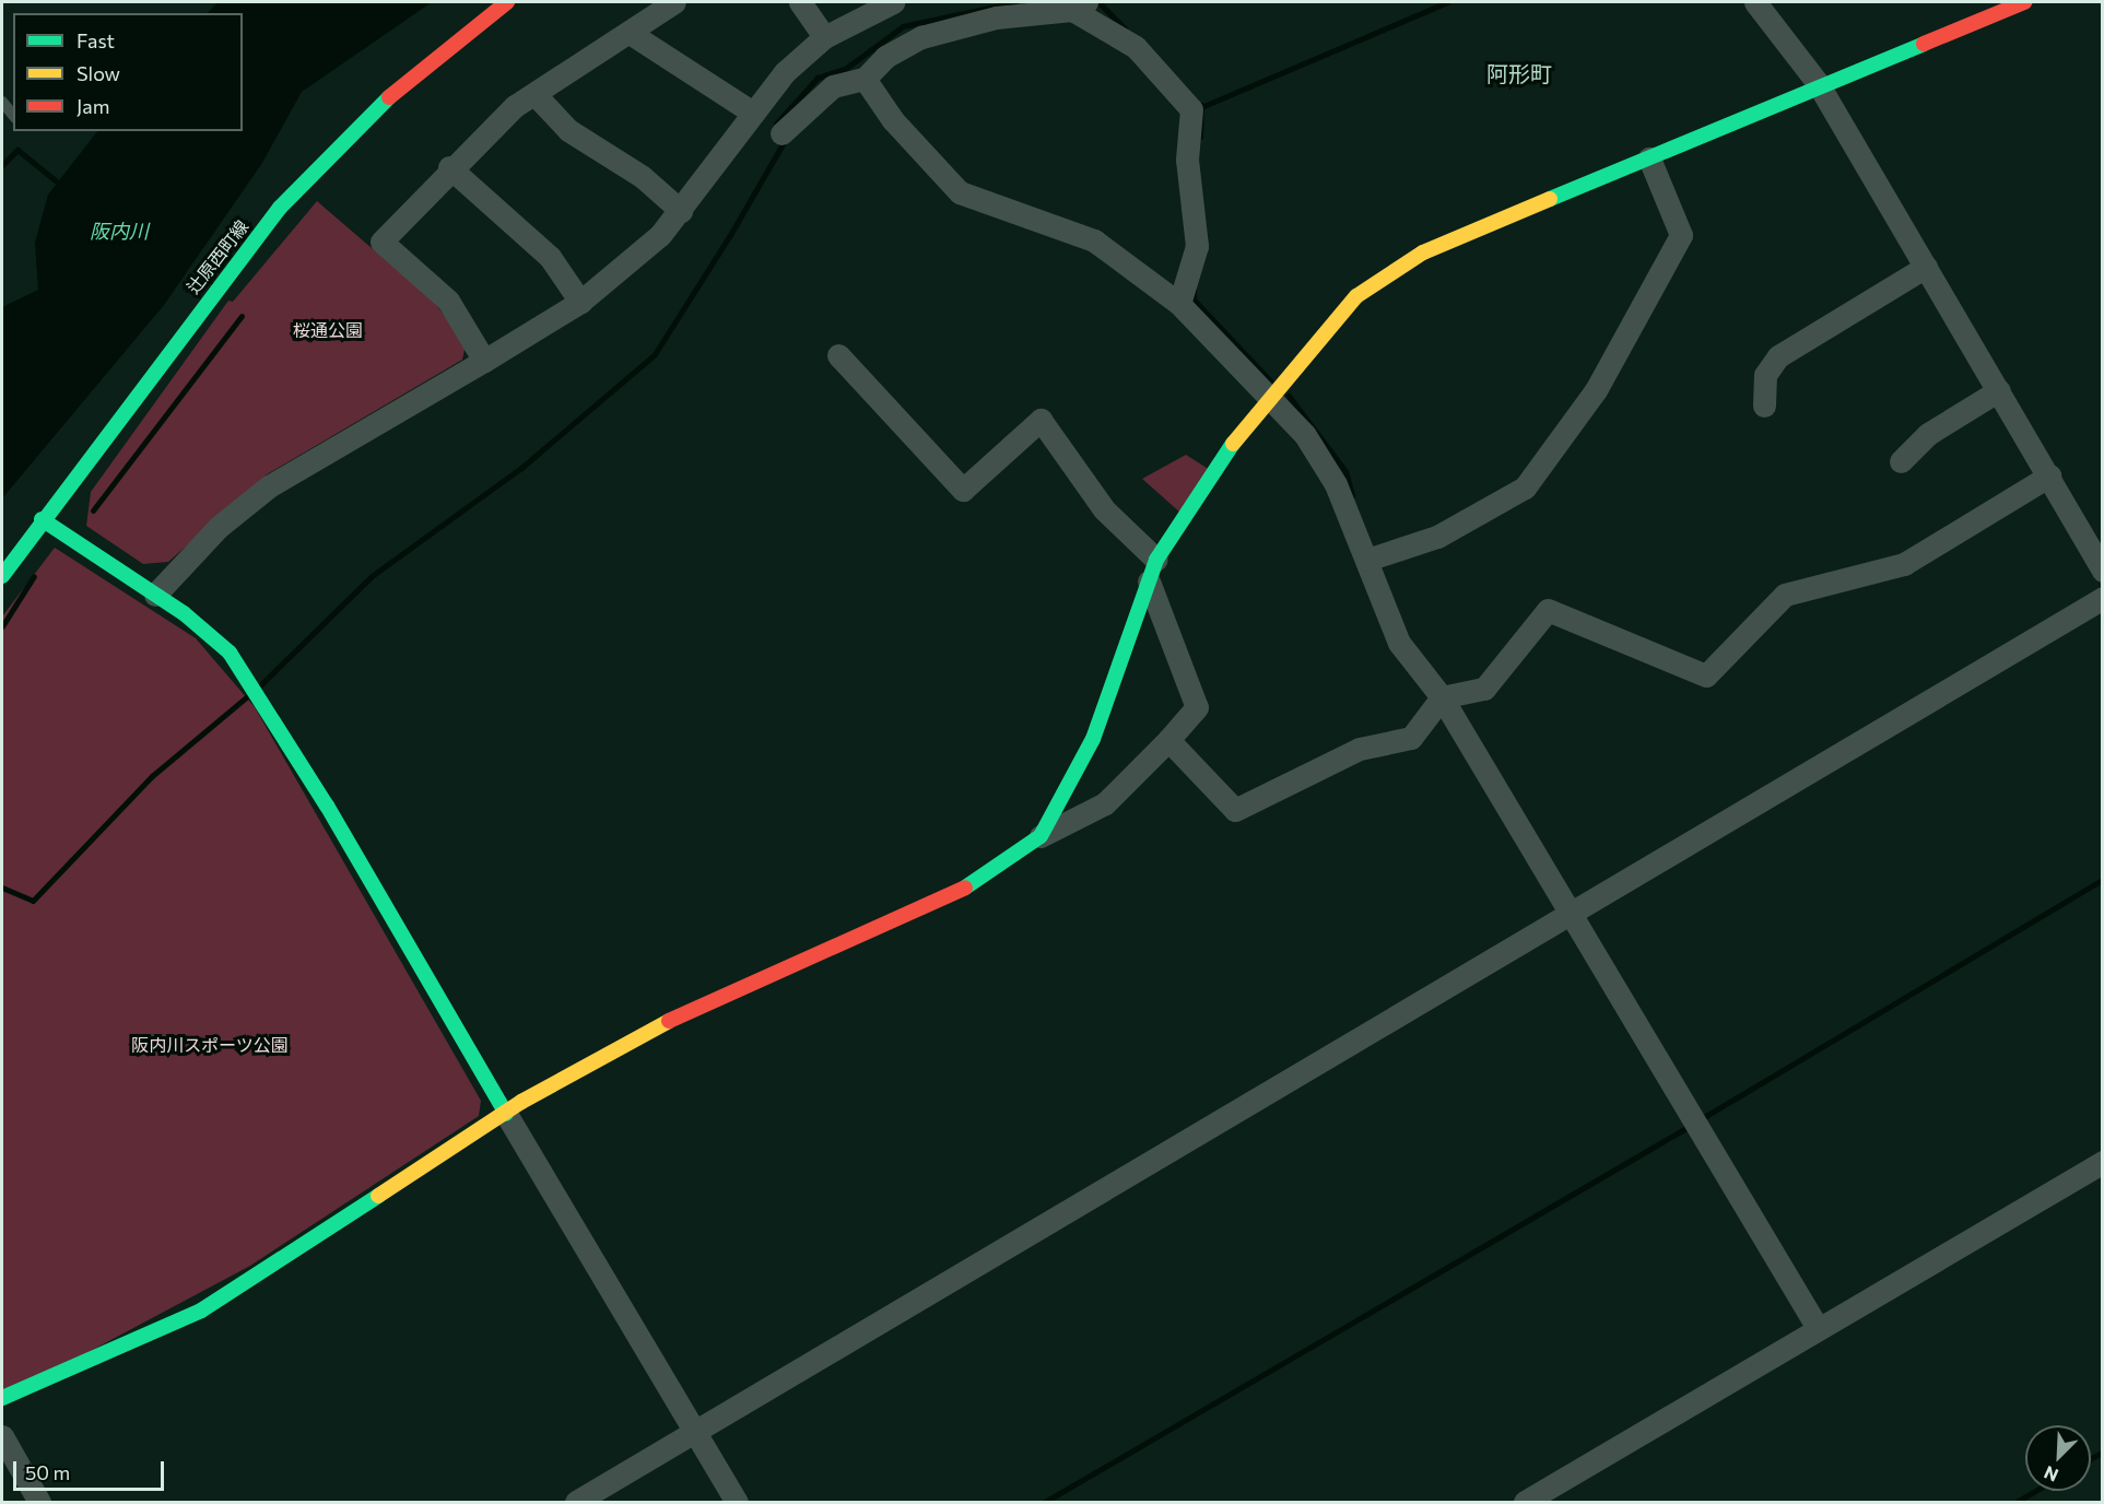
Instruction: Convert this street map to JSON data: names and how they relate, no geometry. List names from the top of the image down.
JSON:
{
  "streets": {
    "street": ["辻原西町線"]
  },
  "districts": ["阿形町"],
  "water": ["阪内川"],
  "parks": ["桜通公園", "阪内川スポーツ公園"],
  "legend": ["Fast", "Slow", "Jam"],
  "scale_bar": "50 m",
  "north": "bottom left"
}
